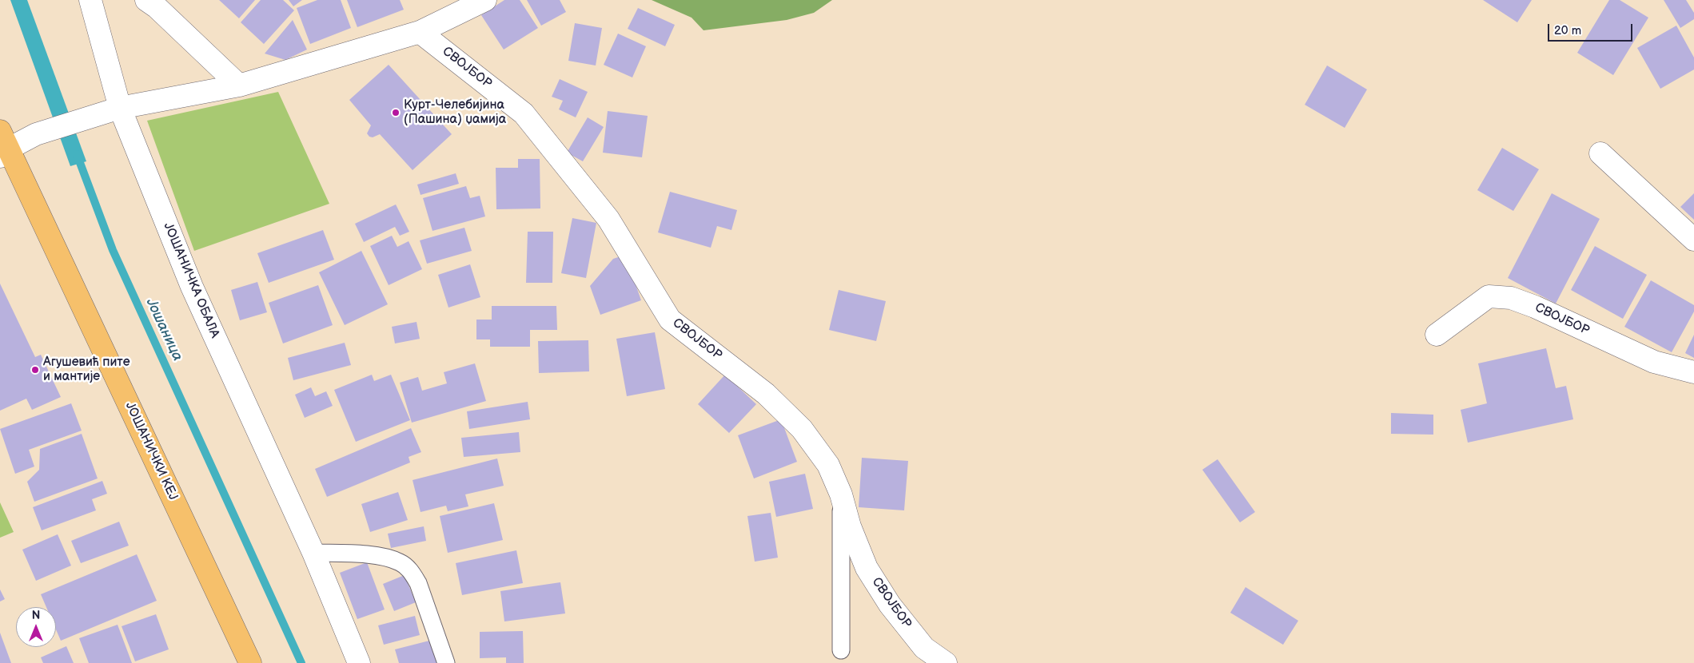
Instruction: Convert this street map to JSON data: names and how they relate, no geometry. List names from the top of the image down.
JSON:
{
  "streets": {
    "main road": ["ЈОШАНИЧКИ КЕЈ"],
    "street": ["СВОЈБОР", "ЈОШАНИЧКА ОБАЛА"]
  },
  "water": ["Јошаница"],
  "places": ["Курт-Челебијина (Пашина) џамија", "Агушевић пите и мантије"],
  "scale_bar": "20 m",
  "north": "top"
}
